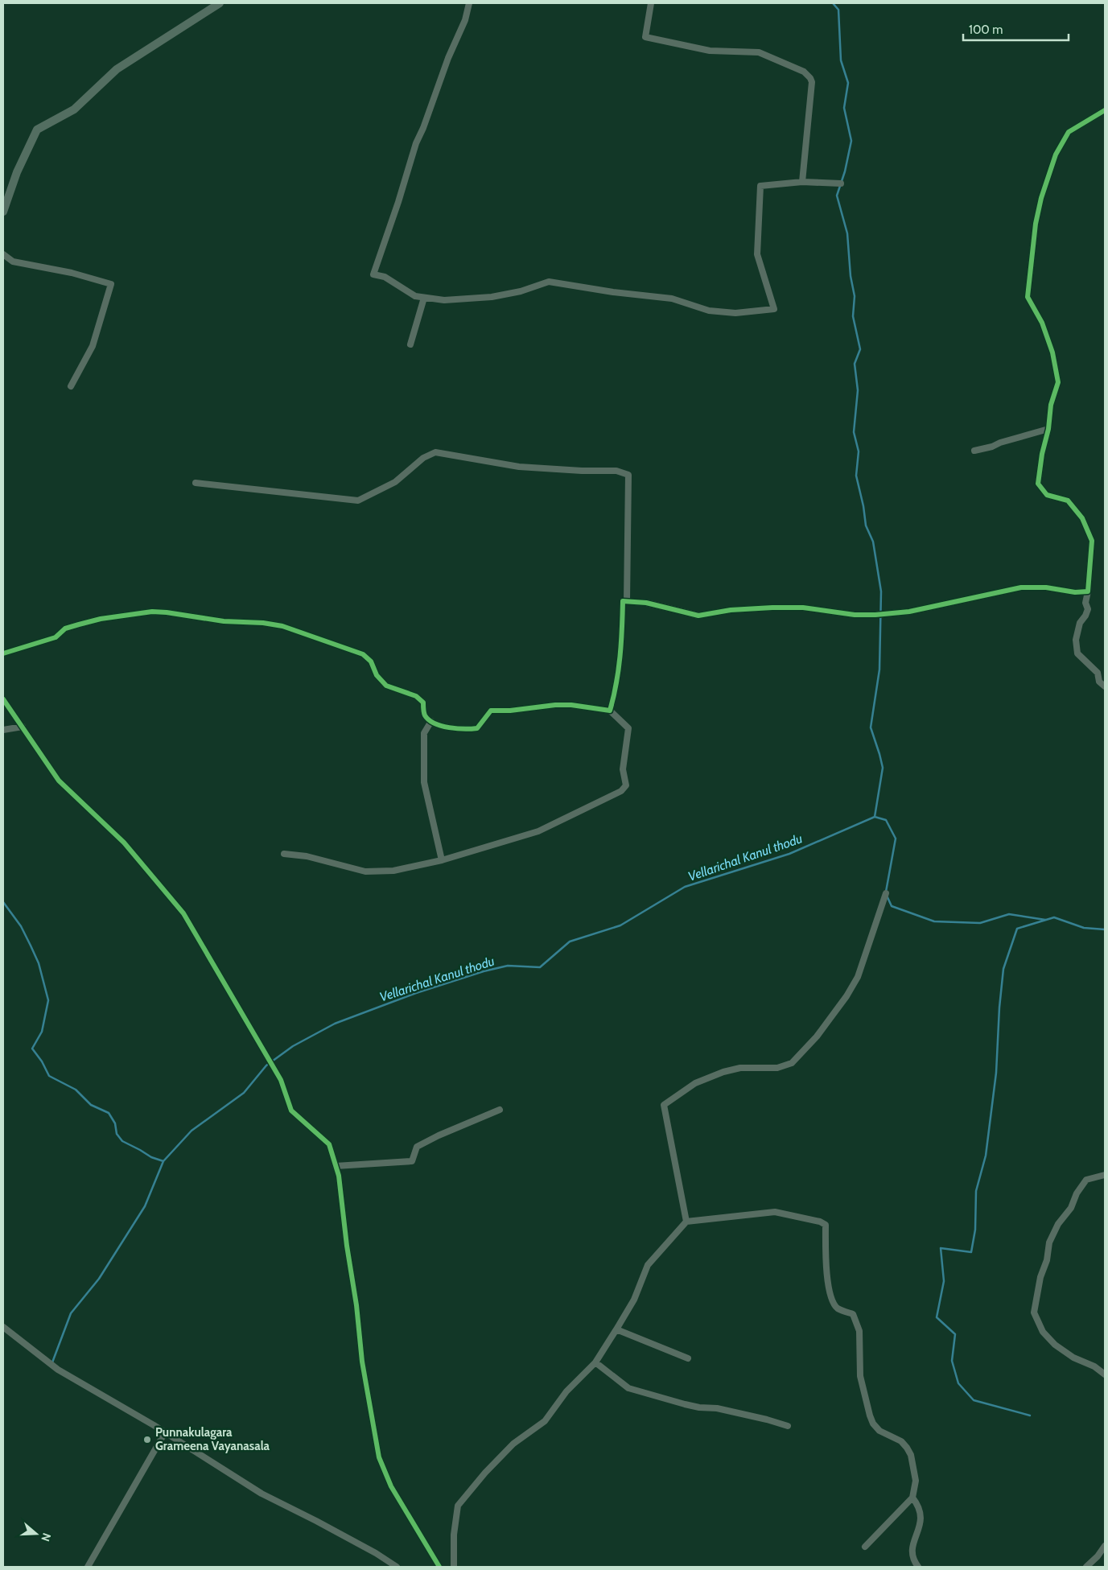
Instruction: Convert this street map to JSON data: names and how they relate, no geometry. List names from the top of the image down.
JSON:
{
  "water": ["Vellarichal Kanul thodu"],
  "places": ["Punnakulagara Grameena Vayanasala"],
  "scale_bar": "100 m",
  "north": "right"
}
